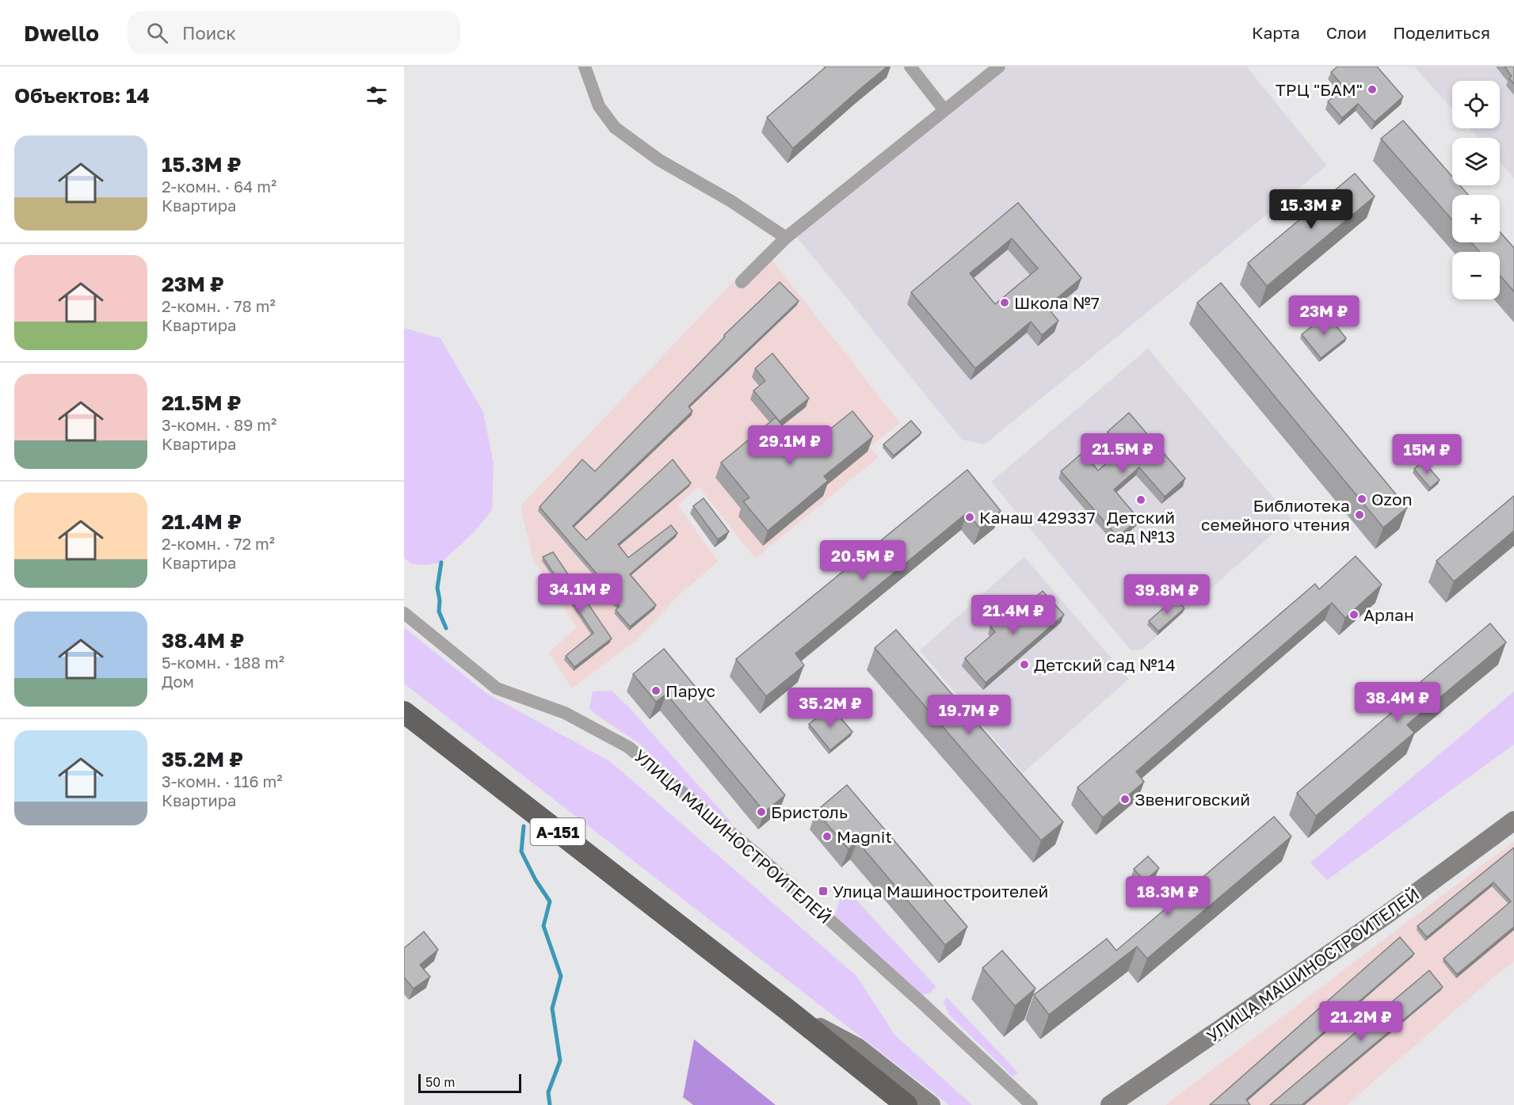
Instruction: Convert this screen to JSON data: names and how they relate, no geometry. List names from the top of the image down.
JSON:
{
  "streets": {
    "highway": ["А-151"],
    "main road": ["УЛИЦА МАШИНОСТРОИТЕЛЕЙ"]
  },
  "places": {
    "other": [
      "ТРЦ \"БАМ\"",
      "Школа №7",
      "Ozon",
      "Детский сад №13",
      "Библиотека семейного чтения",
      "Канаш 429337",
      "Арлан",
      "Детский сад №14",
      "Парус",
      "Звениговский",
      "Бристоль",
      "Magnit"
    ],
    "transit": ["Улица Машиностроителей"]
  },
  "scale_bar": "50 m",
  "page": {
    "header": "Dwello",
    "search": "Поиск",
    "nav": ["Карта", "Слои", "Поделиться"],
    "heading": "Объектов: 14",
    "map_buttons": ["+", "−"],
    "list": [
      {
        "name": "15.3M ₽",
        "note": "2-комн. · 64 m² · Квартира"
      },
      {
        "name": "23M ₽",
        "note": "2-комн. · 78 m² · Квартира"
      },
      {
        "name": "21.5M ₽",
        "note": "3-комн. · 89 m² · Квартира"
      },
      {
        "name": "21.4M ₽",
        "note": "2-комн. · 72 m² · Квартира"
      },
      {
        "name": "38.4M ₽",
        "note": "5-комн. · 188 m² · Дом"
      },
      {
        "name": "35.2M ₽",
        "note": "3-комн. · 116 m² · Квартира"
      }
    ],
    "price": [
      "15.3M ₽",
      "23M ₽",
      "29.1M ₽",
      "21.5M ₽",
      "15M ₽",
      "20.5M ₽",
      "34.1M ₽",
      "39.8M ₽",
      "21.4M ₽",
      "38.4M ₽",
      "35.2M ₽",
      "19.7M ₽",
      "18.3M ₽",
      "21.2M ₽"
    ],
    "scale": "50 m"
  }
}
